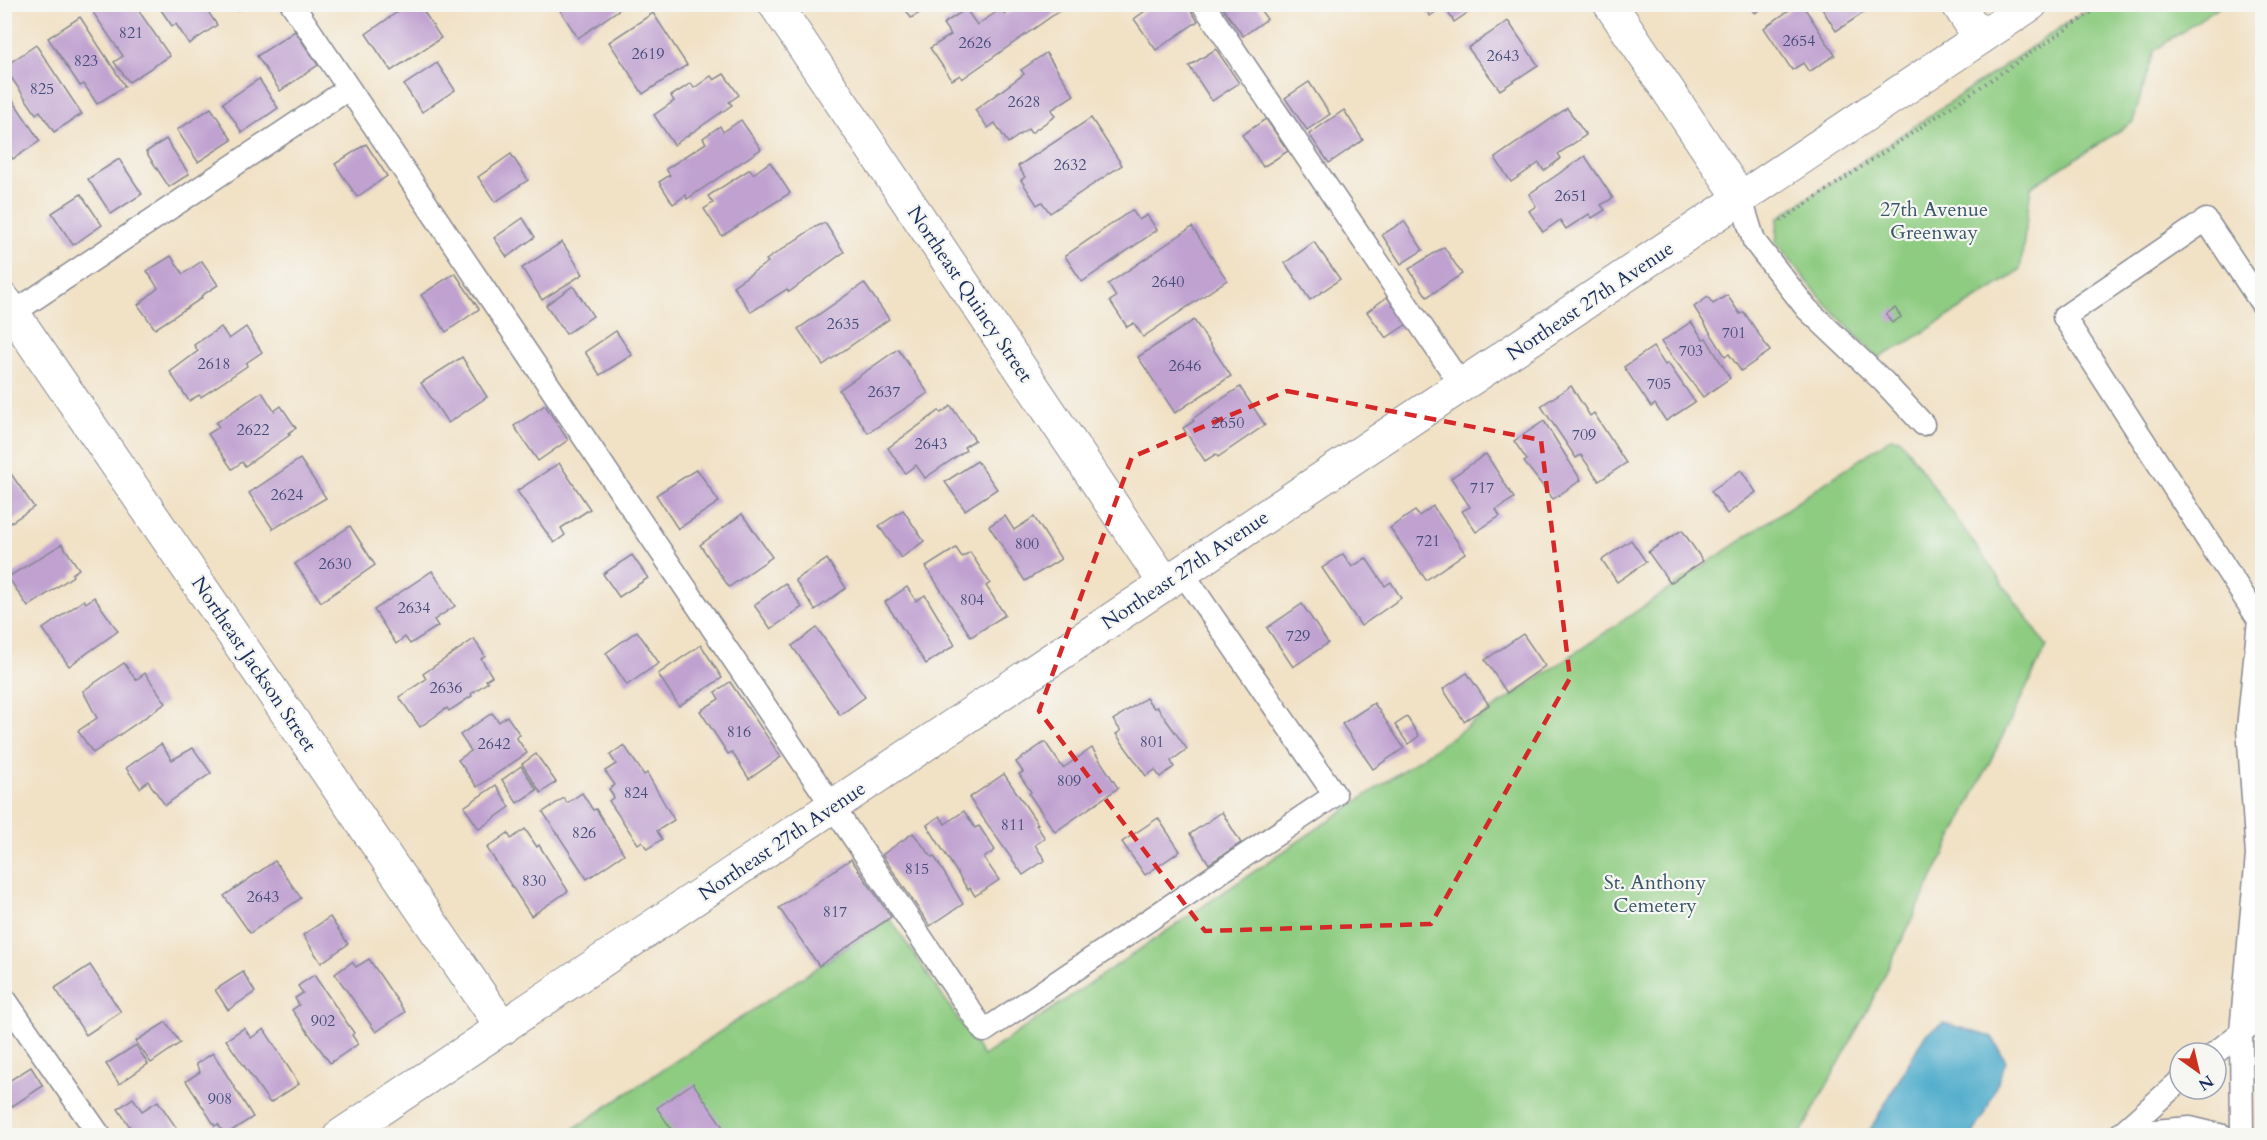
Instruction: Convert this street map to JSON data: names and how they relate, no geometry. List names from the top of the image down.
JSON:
{
  "streets": {
    "street": ["Northeast Quincy Street", "Northeast 27th Avenue", "Northeast Jackson Street"]
  },
  "crossings": [
    ["Northeast Quincy Street", "Northeast 27th Avenue"],
    ["Northeast 27th Avenue", "Northeast Jackson Street"]
  ],
  "parks": ["27th Avenue Greenway", "St. Anthony Cemetery"],
  "house_numbers": [
    "821",
    "2654",
    "2626",
    "2619",
    "2643",
    "823",
    "825",
    "2628",
    "2632",
    "2651",
    "2640",
    "2635",
    "701",
    "703",
    "2618",
    "2646",
    "705",
    "2637",
    "2650",
    "2622",
    "709",
    "2643",
    "717",
    "2624",
    "721",
    "800",
    "2630",
    "804",
    "2634",
    "729",
    "2636",
    "816",
    "801",
    "2642",
    "809",
    "824",
    "811",
    "826",
    "815",
    "830",
    "2643",
    "817",
    "902",
    "908"
  ],
  "north": "bottom right"
}
